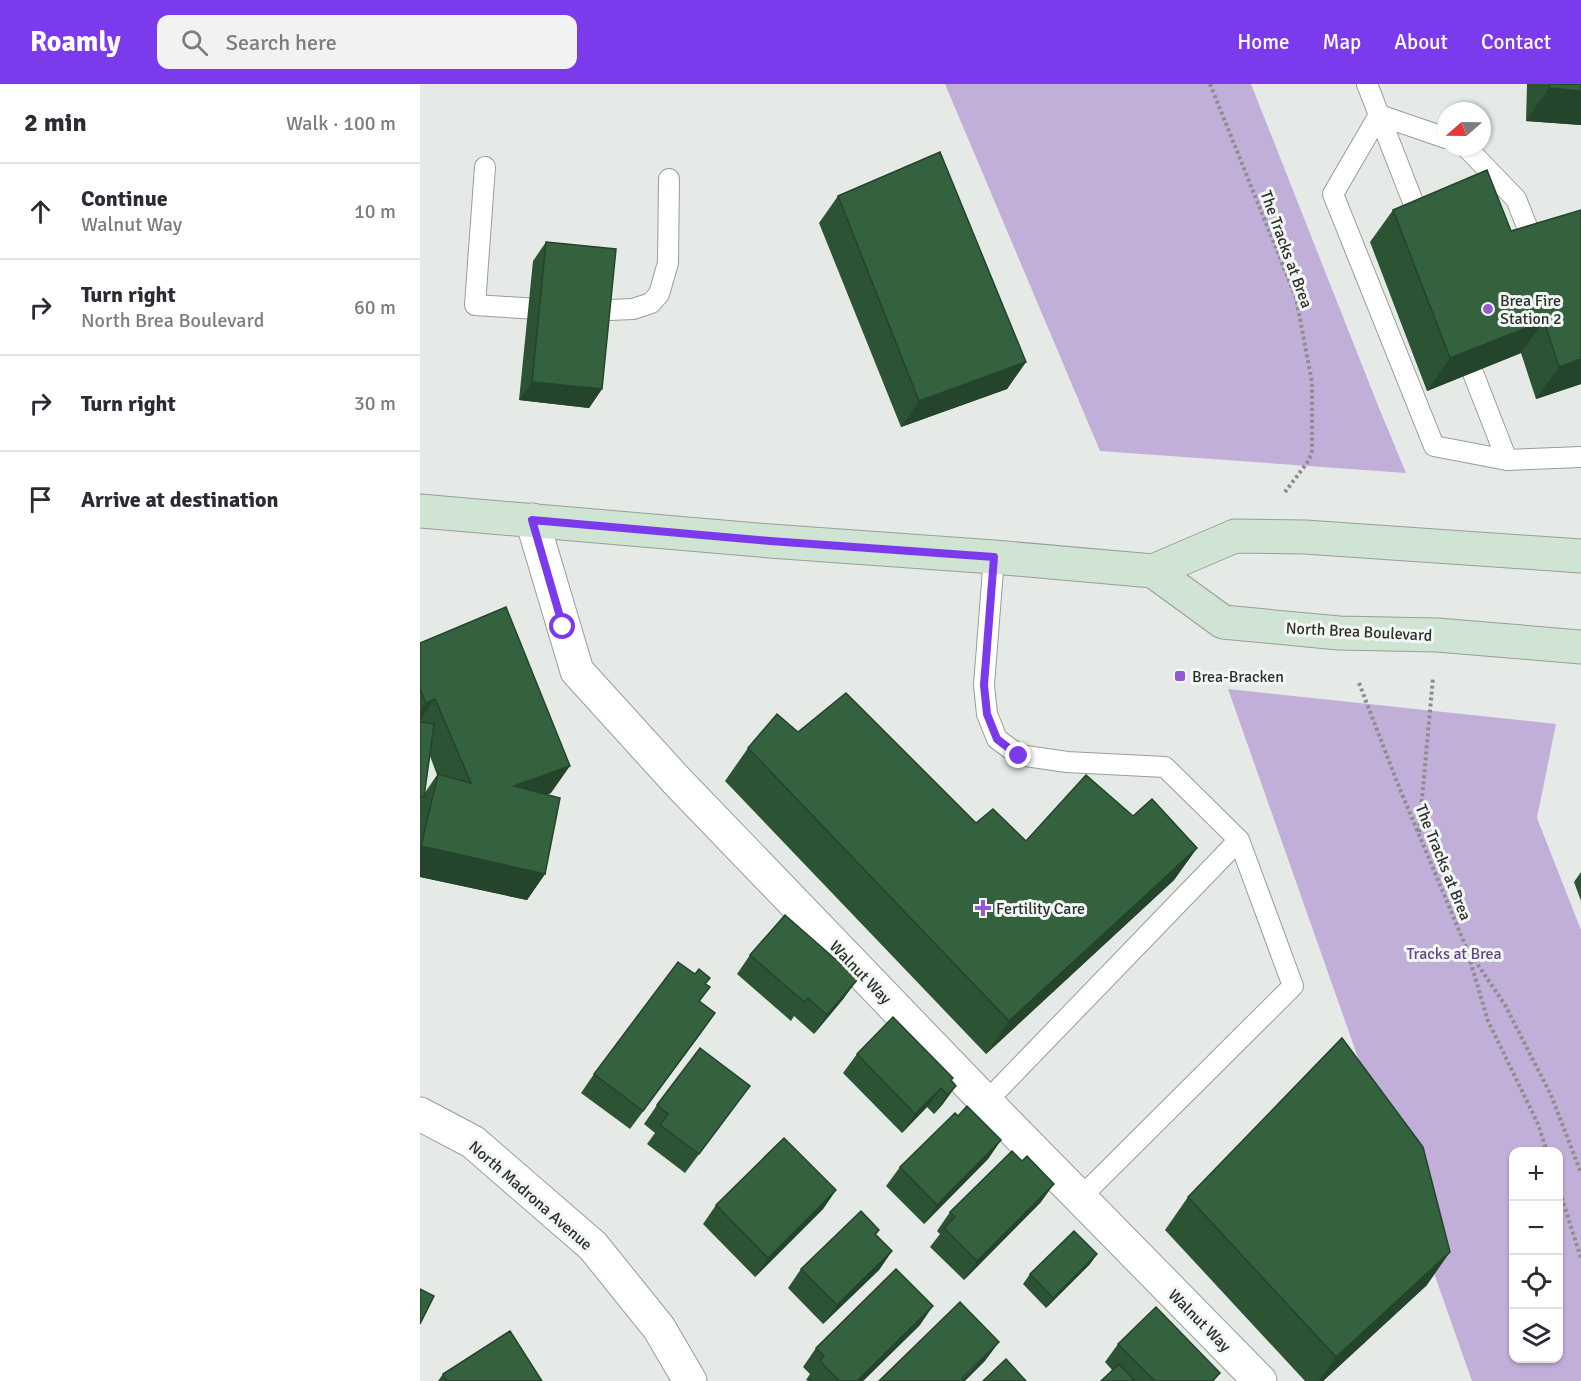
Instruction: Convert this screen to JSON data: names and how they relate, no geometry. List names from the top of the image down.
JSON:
{
  "streets": {
    "main road": ["North Brea Boulevard"],
    "street": ["Walnut Way", "North Madrona Avenue"],
    "path": ["The Tracks at Brea"]
  },
  "parks": ["Tracks at Brea"],
  "places": {
    "other": ["Brea Fire Station 2"],
    "transit": ["Brea-Bracken"],
    "health": ["Fertility Care"]
  },
  "north": "left",
  "page": {
    "header": "Roamly",
    "search": "Search here",
    "nav": [
      "Home",
      "Map",
      "About",
      "Contact"
    ],
    "heading": ["2 min", "Walk · 100 m"],
    "list": [
      ["Continue", "Walnut Way", "10 m"],
      ["Turn right", "North Brea Boulevard", "60 m"],
      ["Turn right", "30 m"],
      "Arrive at destination"
    ],
    "map_buttons": ["+", "−"]
  }
}
